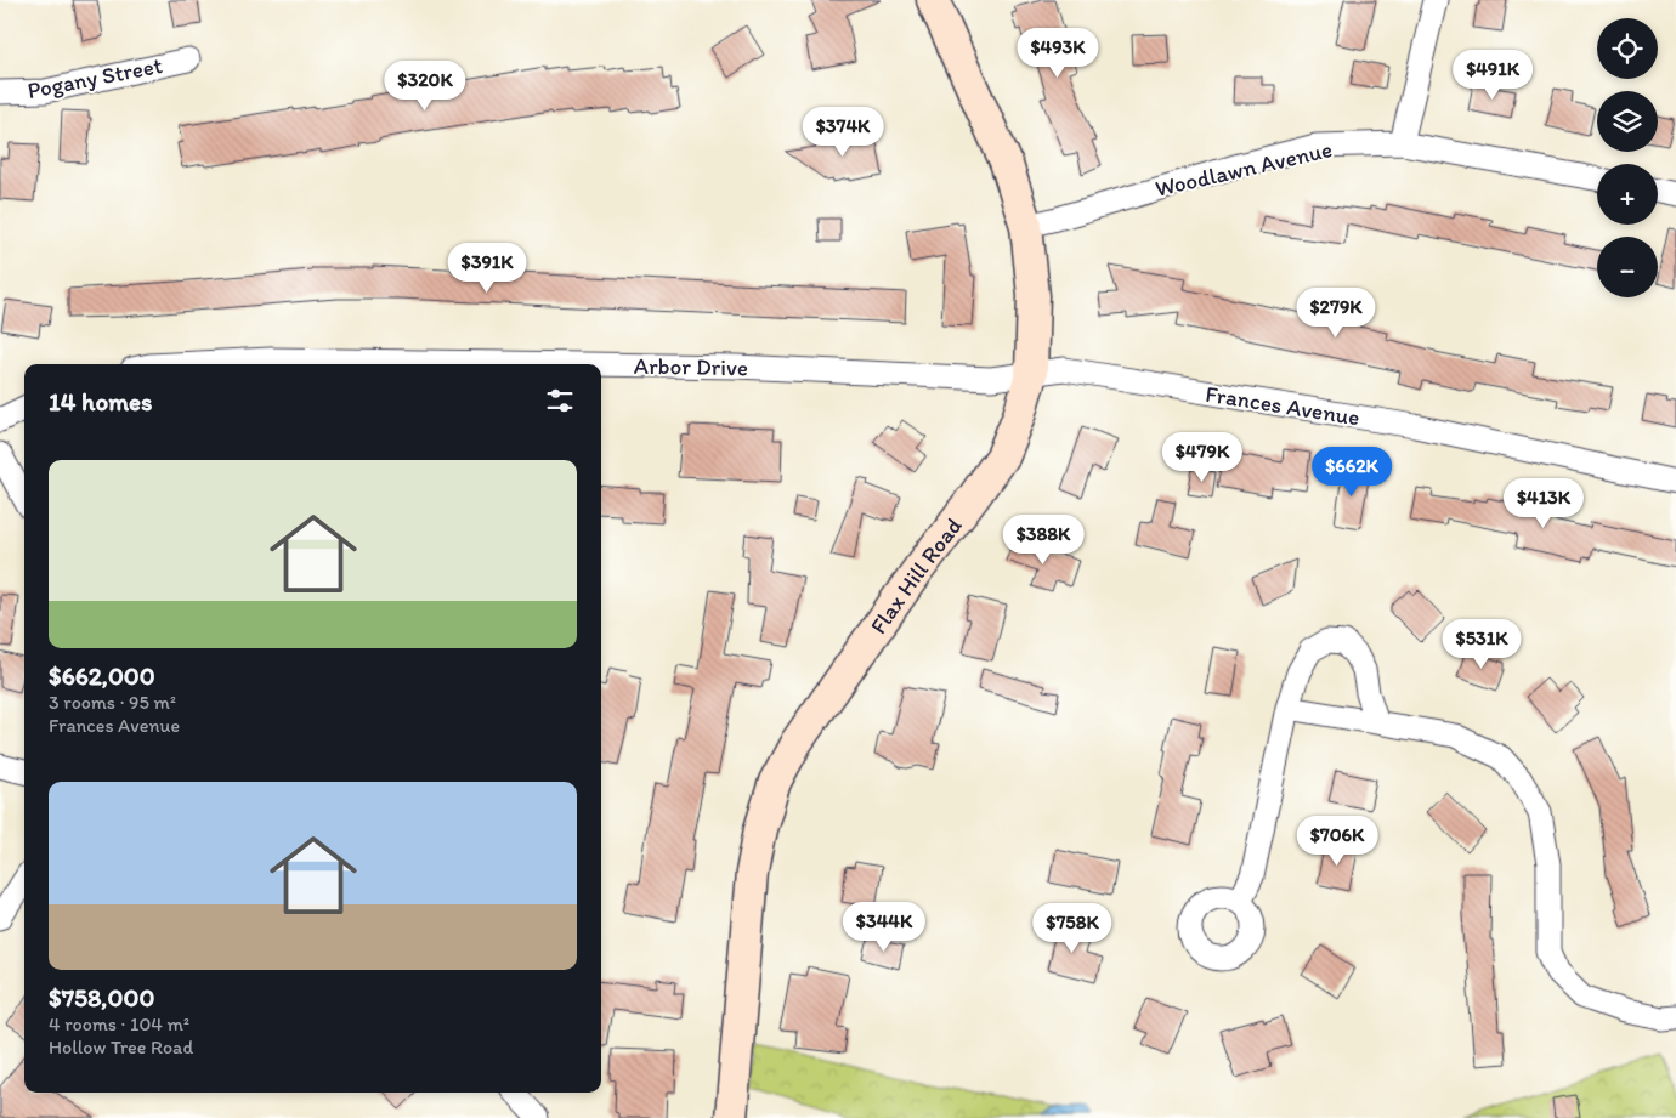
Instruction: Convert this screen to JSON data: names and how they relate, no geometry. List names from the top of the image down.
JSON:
{
  "streets": {
    "main road": ["Flax Hill Road"],
    "street": [
      "Pogany Street",
      "Woodlawn Avenue",
      "Arbor Drive",
      "Frances Avenue"
    ]
  },
  "crossings": [
    ["Woodlawn Avenue", "Flax Hill Road"],
    ["Arbor Drive", "Frances Avenue"],
    ["Arbor Drive", "Flax Hill Road"],
    ["Frances Avenue", "Flax Hill Road"]
  ],
  "page": {
    "map_buttons": ["+", "−"],
    "price": [
      "$493K",
      "$491K",
      "$320K",
      "$374K",
      "$391K",
      "$279K",
      "$479K",
      "$662K",
      "$413K",
      "$388K",
      "$531K",
      "$706K",
      "$344K",
      "$758K"
    ],
    "heading": "14 homes",
    "list": [
      {
        "name": "$662,000",
        "note": "3 rooms · 95 m² · Frances Avenue"
      },
      {
        "name": "$758,000",
        "note": "4 rooms · 104 m² · Hollow Tree Road"
      }
    ]
  }
}
